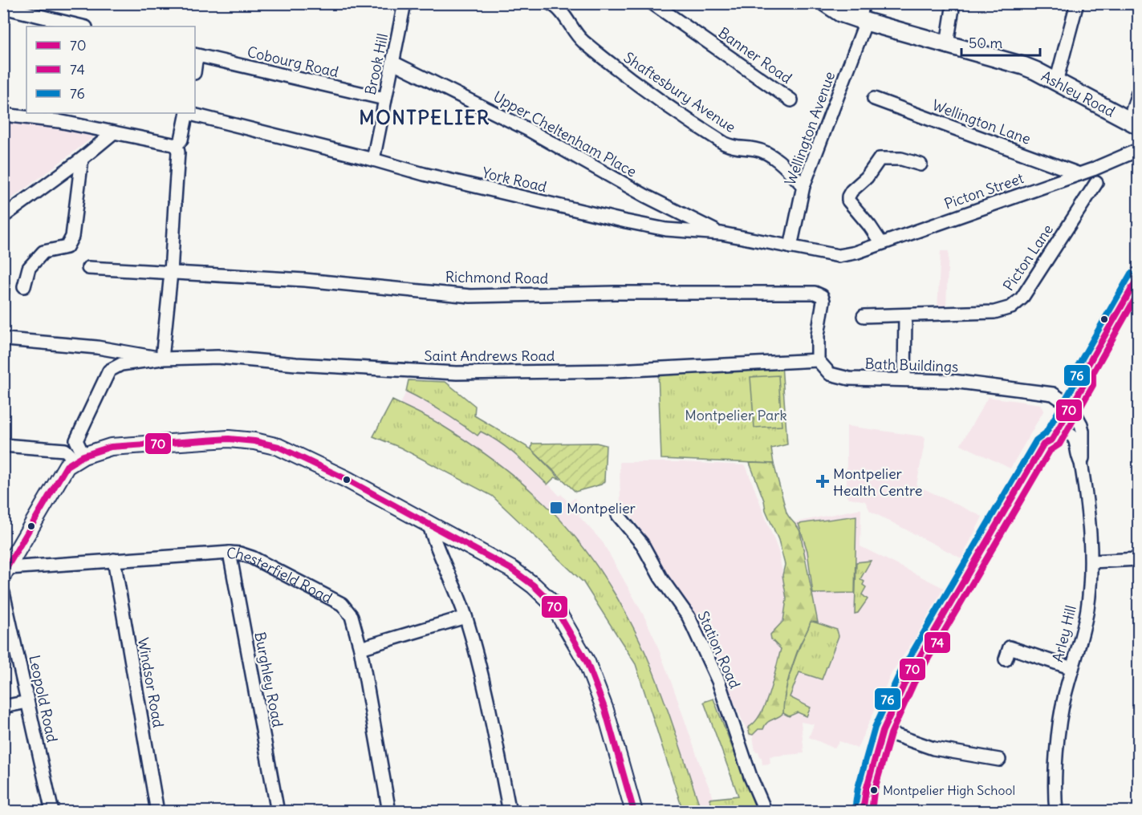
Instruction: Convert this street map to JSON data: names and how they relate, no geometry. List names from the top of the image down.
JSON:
{
  "streets": {
    "main road": ["Ashley Road"],
    "street": [
      "Banner Road",
      "Cobourg Road",
      "Brook Hill",
      "Shaftesbury Avenue",
      "Wellington Lane",
      "Wellington Avenue",
      "Upper Cheltenham Place",
      "York Road",
      "Picton Street",
      "Picton Lane",
      "Richmond Road",
      "Saint Andrews Road",
      "Bath Buildings",
      "Chesterfield Road",
      "Arley Hill",
      "Station Road",
      "Burghley Road",
      "Windsor Road",
      "Leopold Road"
    ]
  },
  "crossings": [
    ["Cobourg Road", "Brook Hill"],
    ["Brook Hill", "Upper Cheltenham Place"],
    ["Brook Hill", "York Road"],
    ["Shaftesbury Avenue", "Wellington Avenue"],
    ["Ashley Road", "Wellington Avenue"],
    ["Wellington Lane", "Picton Street"],
    ["Wellington Avenue", "York Road"],
    ["Upper Cheltenham Place", "York Road"],
    ["York Road", "Picton Street"],
    ["Richmond Road", "Saint Andrews Road"],
    ["Richmond Road", "Bath Buildings"],
    ["Saint Andrews Road", "Bath Buildings"],
    ["Bath Buildings", "Arley Hill"],
    ["Chesterfield Road", "Burghley Road"],
    ["Chesterfield Road", "Windsor Road"]
  ],
  "districts": ["MONTPELIER"],
  "parks": ["Montpelier Park"],
  "places": {
    "health": ["Montpelier Health Centre"],
    "transit": ["Montpelier"],
    "other": ["Montpelier High School"]
  },
  "lines": ["transit line 76", "transit line 70", "transit line 74"],
  "legend": ["70", "74", "76"],
  "scale_bar": "50 m"
}
